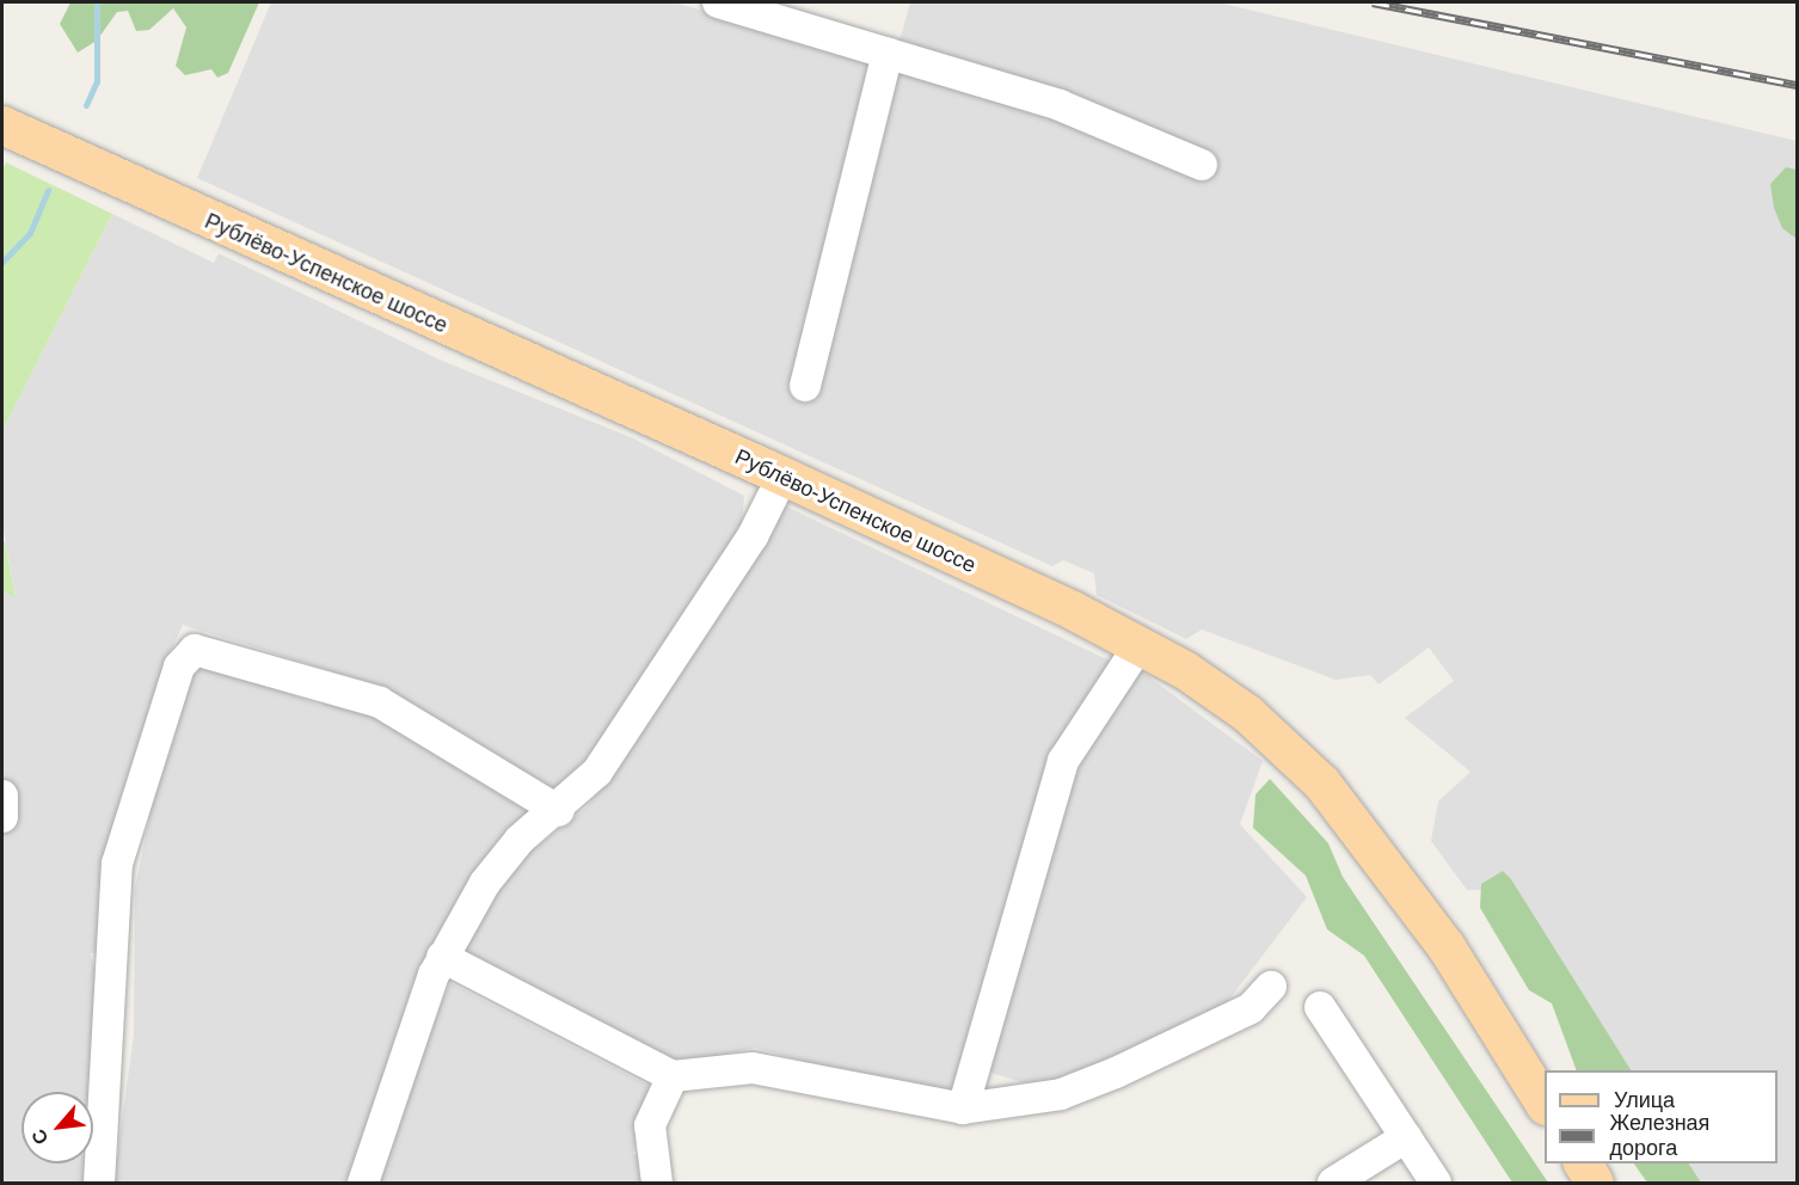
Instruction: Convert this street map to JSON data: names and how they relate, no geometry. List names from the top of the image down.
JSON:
{
  "streets": {
    "main road": ["Рублёво-Успенское шоссе"]
  },
  "legend": ["Улица", "Железная дорога"],
  "north": "bottom left"
}
